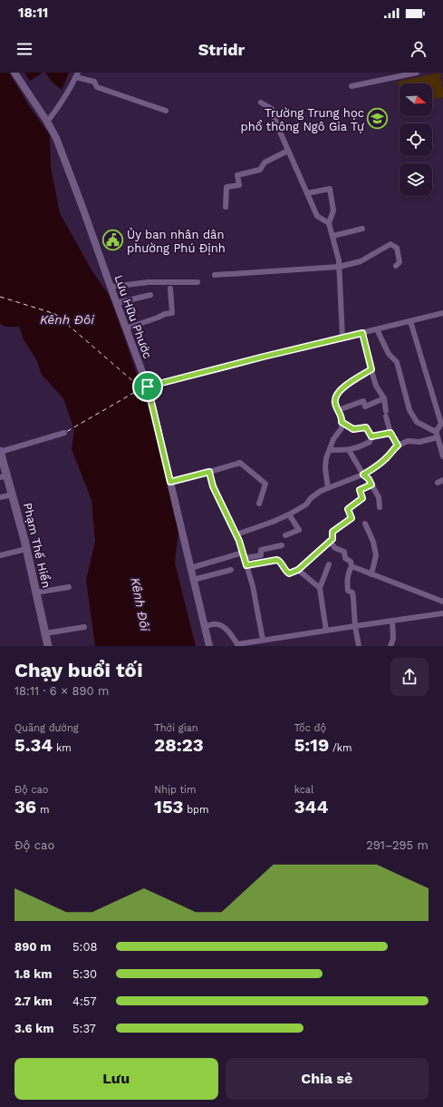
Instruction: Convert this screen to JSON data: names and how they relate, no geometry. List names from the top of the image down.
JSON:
{
  "streets": {
    "main road": ["Phạm Thế Hiển"],
    "street": ["Lưu Hữu Phước"]
  },
  "water": ["Kênh Đôi"],
  "places": {
    "school or university": ["Trường Trung học phổ thông Ngô Gia Tự"],
    "public building": ["Ủy ban nhân dân phường Phú Định"]
  },
  "north": "right",
  "page": {
    "status": "18:11",
    "header": "Stridr",
    "heading": ["Chạy buổi tối", "18:11 · 6 × 890 m"],
    "stats": [
      ["Quãng đường", "5.34 km"],
      ["Thời gian", "28:23"],
      ["Tốc độ", "5:19 /km"],
      ["Độ cao", "36 m"],
      ["Nhịp tim", "153 bpm"],
      ["kcal", "344"]
    ],
    "chart": ["Độ cao", "291–295 m"],
    "list": [
      {
        "name": "890 m",
        "note": "5:08"
      },
      {
        "name": "1.8 km",
        "note": "5:30"
      },
      {
        "name": "2.7 km",
        "note": "4:57"
      },
      {
        "name": "3.6 km",
        "note": "5:37"
      }
    ],
    "buttons": ["Lưu", "Chia sẻ"]
  }
}
